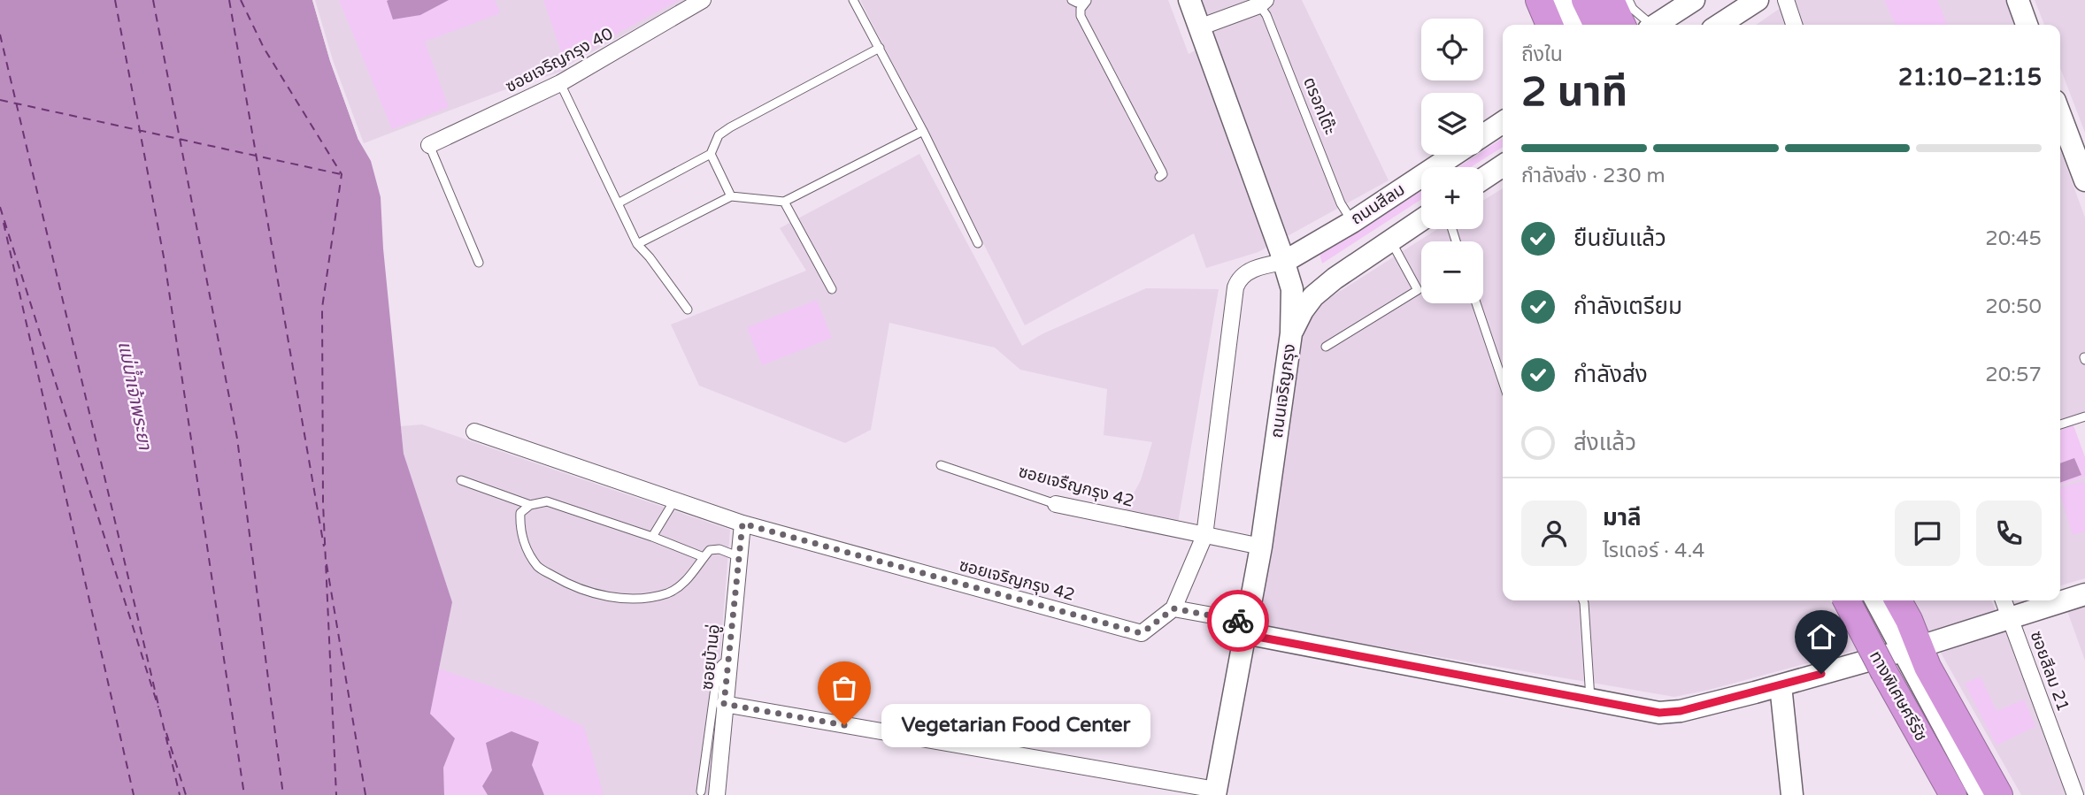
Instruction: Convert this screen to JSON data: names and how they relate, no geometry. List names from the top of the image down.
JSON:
{
  "streets": {
    "highway": ["ทางพิเศษศรีรัช"],
    "main road": ["ถนนสีลม", "ถนนเจริญกรุง"],
    "street": [
      "ซอยเจริญกรุง 40",
      "ซอยเจรืญกรุง 42",
      "ซอยเจริญกรุง 42",
      "ซอยบ้านอู่",
      "ซอยสีลม 21"
    ],
    "lane": ["ตรอกโต๊ะ"]
  },
  "crossings": [
    ["ตรอกโต๊ะ", "ถนนสีลม"],
    ["ถนนสีลม", "ถนนเจริญกรุง"],
    ["ถนนสีลม", "ซอยเจริญกรุง 42"],
    ["ถนนเจริญกรุง", "ซอยเจรืญกรุง 42"],
    ["ถนนเจริญกรุง", "ซอยเจริญกรุง 42"],
    ["ซอยเจรืญกรุง 42", "ซอยเจริญกรุง 42"],
    ["ซอยเจริญกรุง 42", "ซอยบ้านอู่"]
  ],
  "water": ["แม่น้ำเจ้าพระยา"],
  "places": ["Vegetarian Food Center"],
  "page": {
    "map_buttons": ["+", "−"],
    "heading": ["2 นาที", "ถึงใน", "21:10–21:15"],
    "panel": ["มาลี", "ไรเดอร์ · 4.4"],
    "bar": "กำลังส่ง · 230 m",
    "list": [
      ["ยืนยันแล้ว", "20:45"],
      ["กำลังเตรียม", "20:50"],
      ["กำลังส่ง", "20:57"],
      "ส่งแล้ว"
    ],
    "bubble": "Vegetarian Food Center"
  }
}
